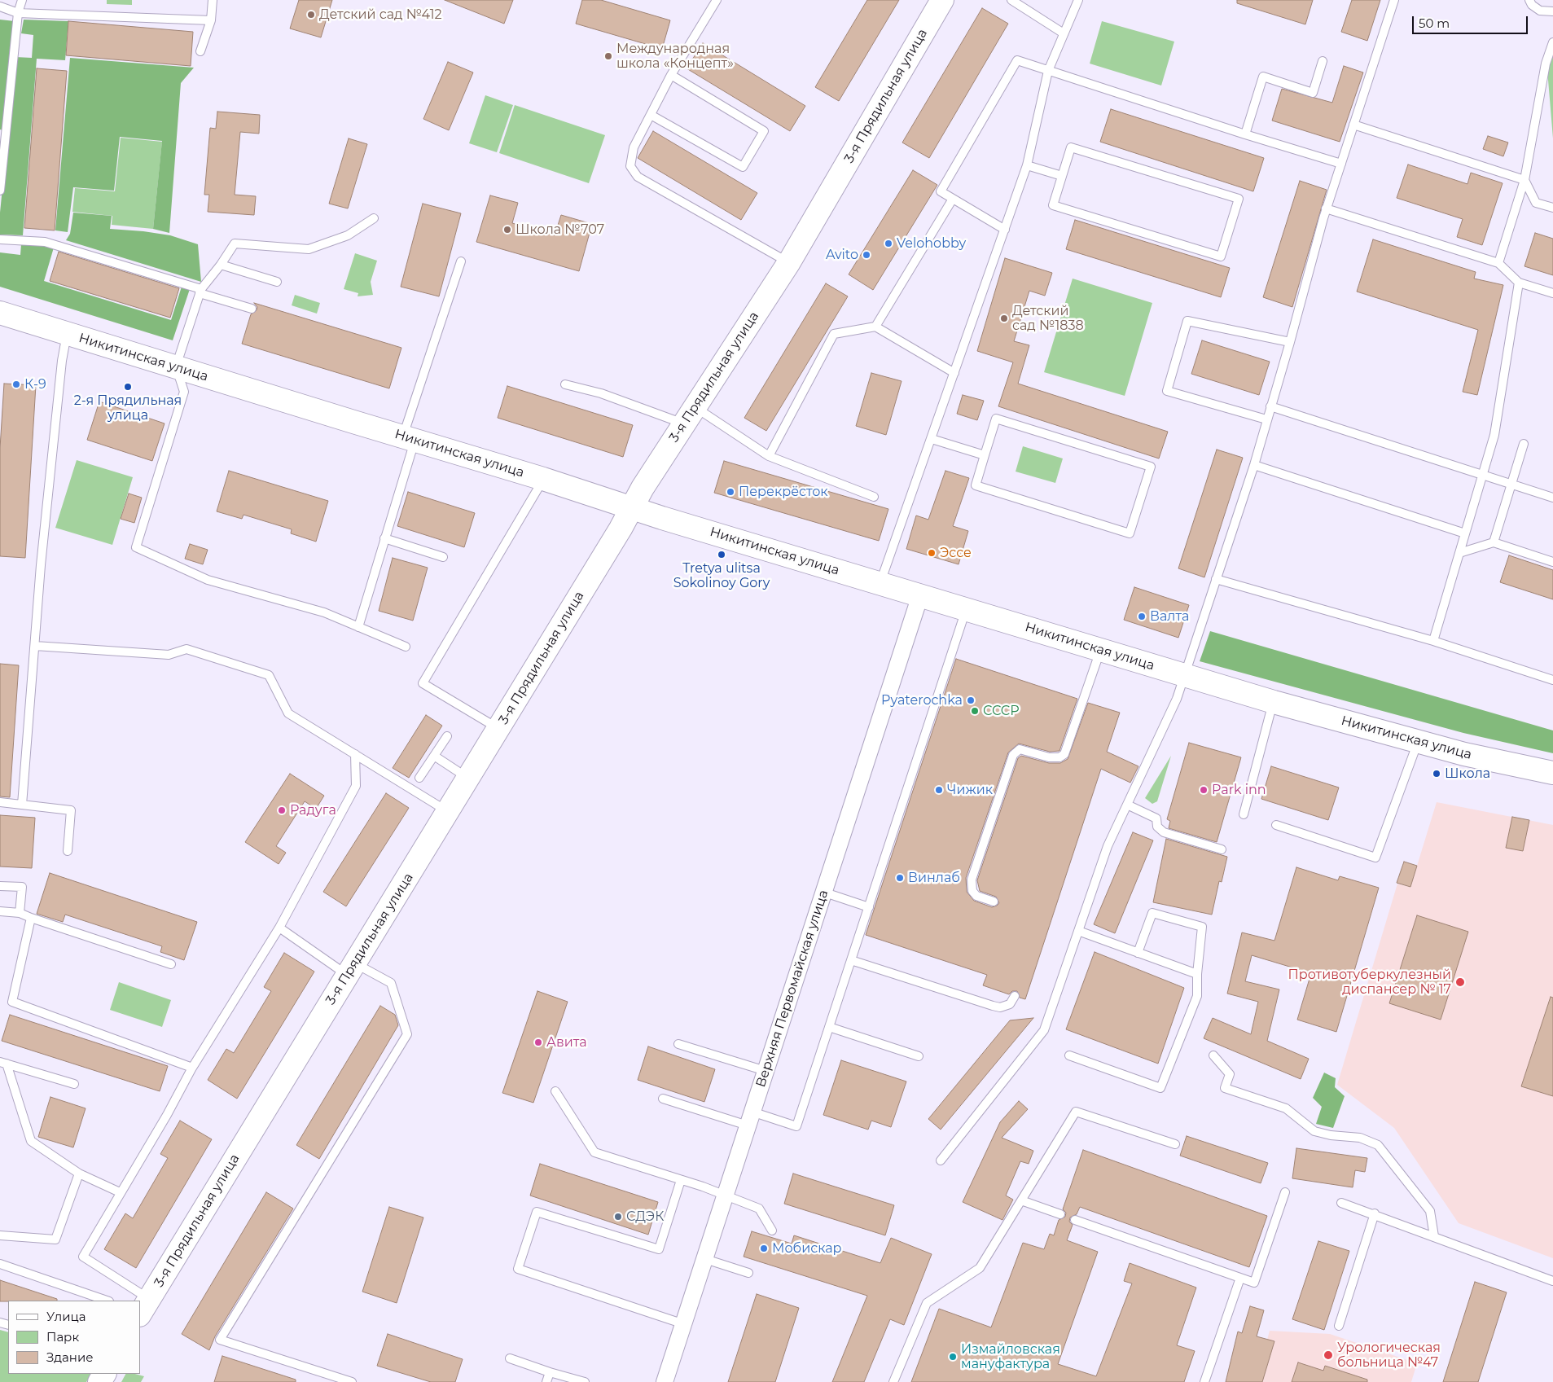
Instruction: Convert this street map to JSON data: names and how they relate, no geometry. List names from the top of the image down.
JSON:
{
  "streets": {
    "street": ["3-я Прядильная улица", "Никитинская улица", "Верхняя Первомайская улица"]
  },
  "crossings": [
    ["3-я Прядильная улица", "Никитинская улица"],
    ["Никитинская улица", "Верхняя Первомайская улица"]
  ],
  "places": [
    "Детский сад №412",
    "Международная школа «Концепт»",
    "Школа №707",
    "Velohobby",
    "Avito",
    "Детский сад №1838",
    "К-9",
    "2-я Прядильная улица",
    "Перекрёсток",
    "Эссе",
    "Tretya ulitsa Sokolinoy Gory",
    "Валта",
    "Pyaterochka",
    "СССР",
    "Школа",
    "Чижик",
    "Park inn",
    "Радуга",
    "Винлаб",
    "Противотуберкулезный диспансер № 17",
    "Авита",
    "СДЭК",
    "Мобискар",
    "Урологическая больница №47",
    "Измайловская мануфактура"
  ],
  "legend": ["Улица", "Парк", "Здание"],
  "scale_bar": "50 m"
}
